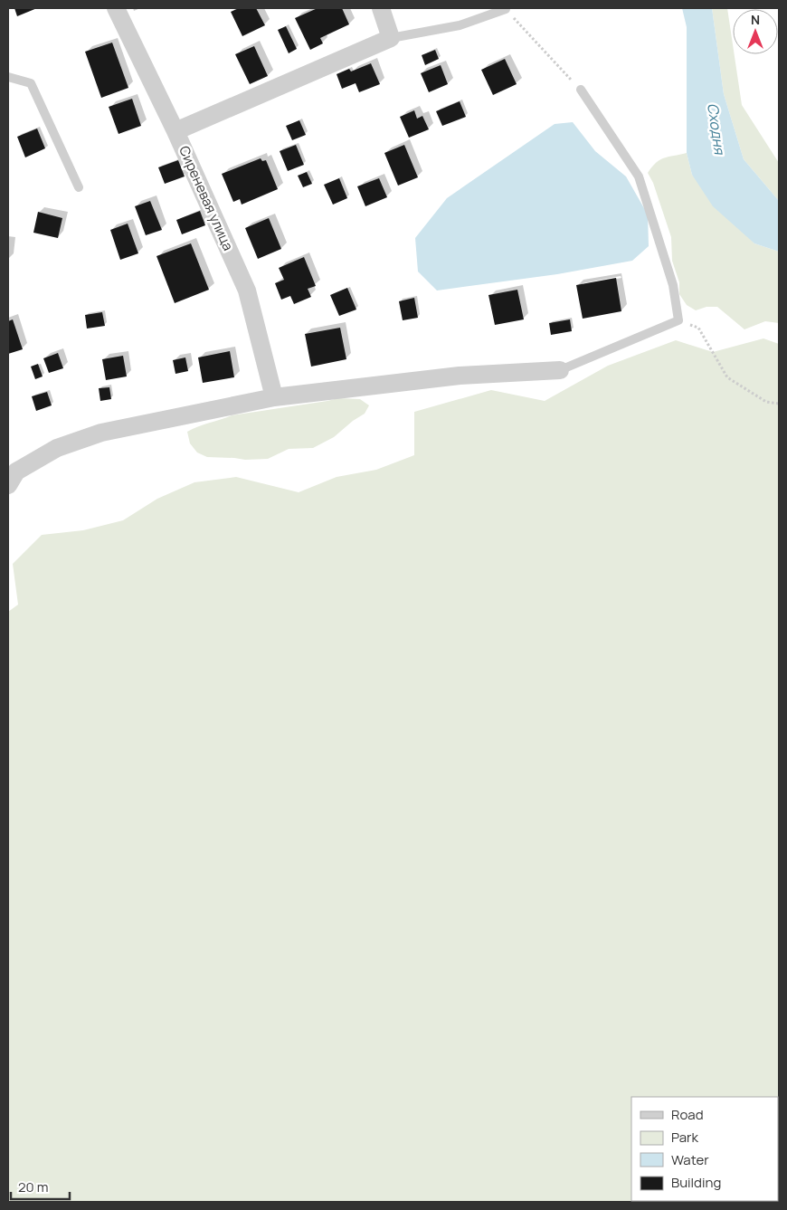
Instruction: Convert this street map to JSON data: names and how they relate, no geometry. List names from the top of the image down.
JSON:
{
  "streets": {
    "street": ["Сиреневая улица"]
  },
  "water": ["Сходня"],
  "legend": [
    "Road",
    "Park",
    "Water",
    "Building"
  ],
  "scale_bar": "20 m",
  "north": "top"
}
